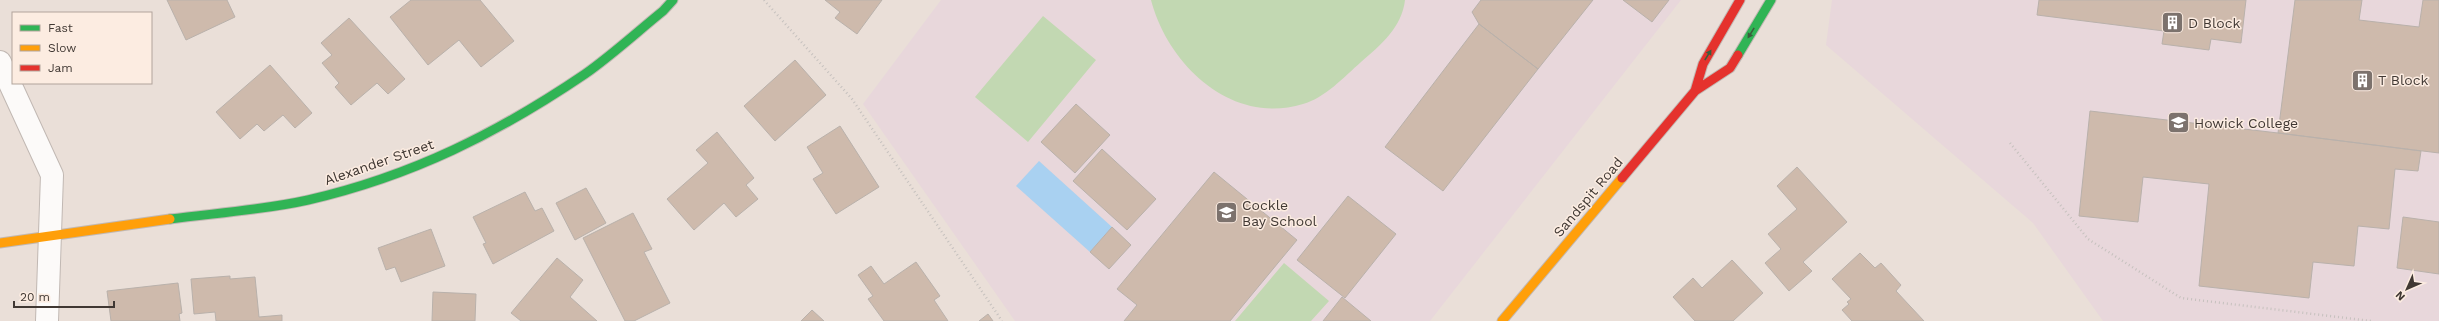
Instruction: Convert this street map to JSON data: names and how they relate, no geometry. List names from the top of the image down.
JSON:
{
  "streets": {
    "street": ["Alexander Street", "Sandspit Road"]
  },
  "places": {
    "building": ["D Block", "T Block"],
    "school or university": ["Howick College", "Cockle Bay School"]
  },
  "legend": ["Fast", "Slow", "Jam"],
  "scale_bar": "20 m",
  "north": "bottom left"
}
